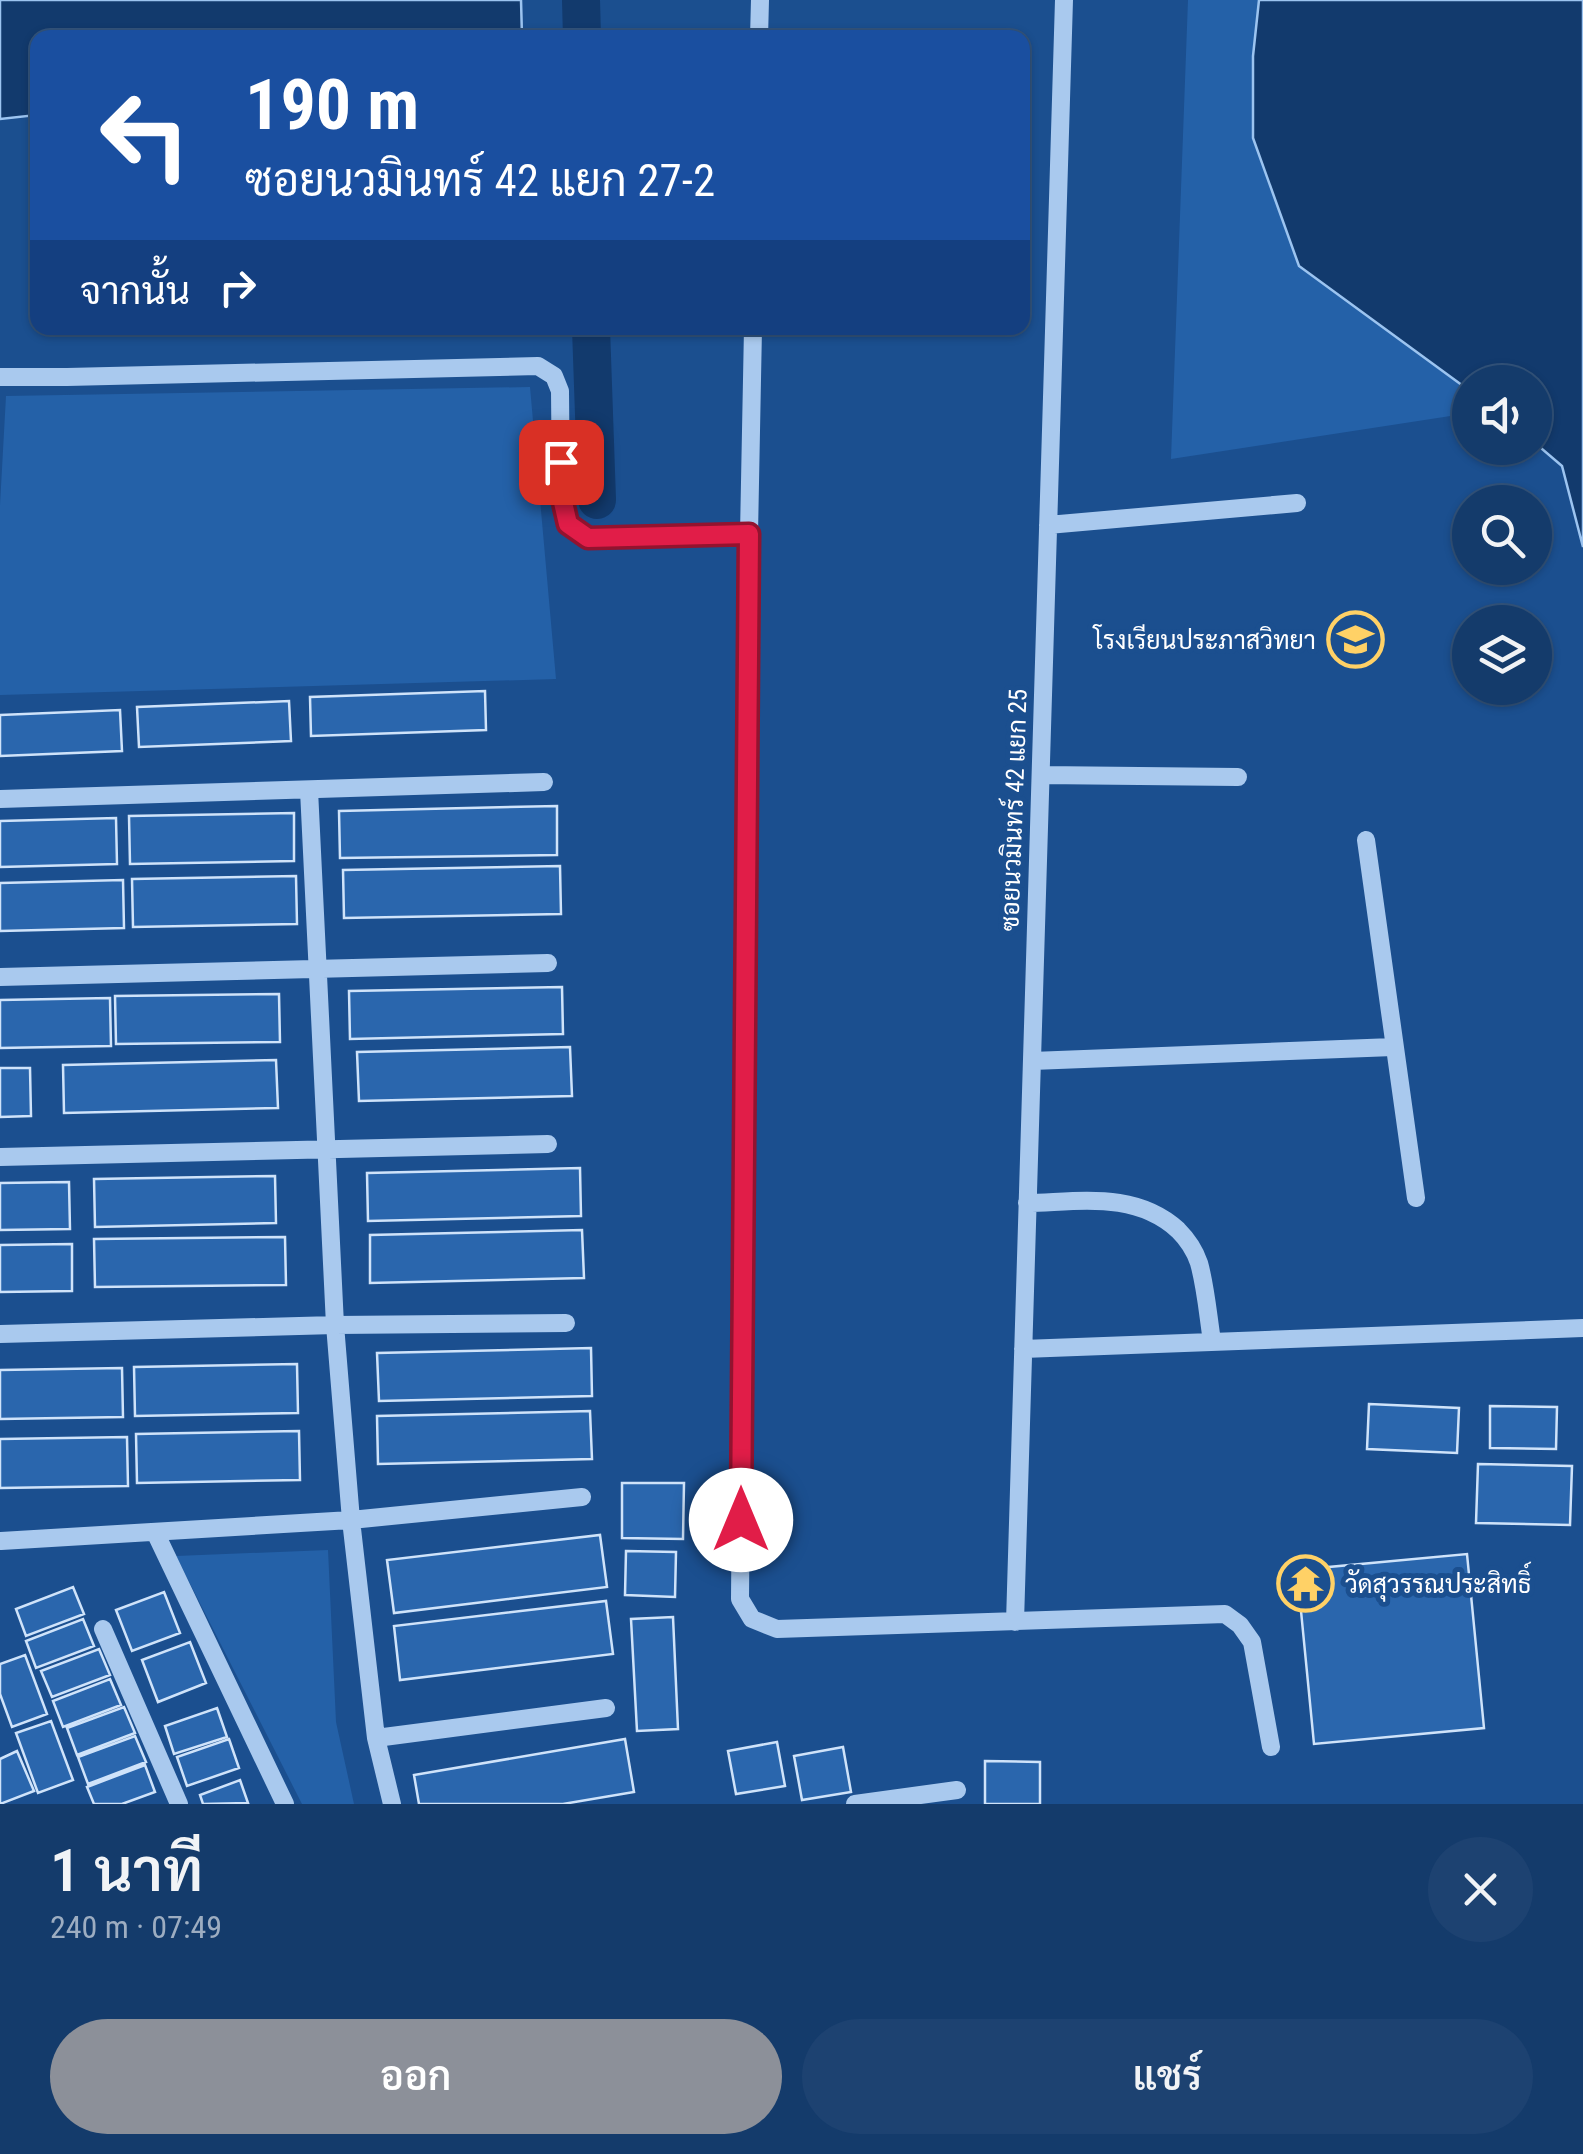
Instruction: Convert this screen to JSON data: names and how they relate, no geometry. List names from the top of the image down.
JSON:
{
  "streets": {
    "street": ["ซอยนวมินทร์ 42 แยก 25"]
  },
  "places": {
    "school or university": ["โรงเรียนประภาสวิทยา"],
    "temple": ["วัดสุวรรณประสิทธิ์"]
  },
  "page": {
    "turn": ["190 m", "ซอยนวมินทร์ 42 แยก 27-2"],
    "then": "จากนั้น",
    "heading": ["1 นาที", "240 m · 07:49"],
    "buttons": ["ออก", "แชร์"]
  }
}
